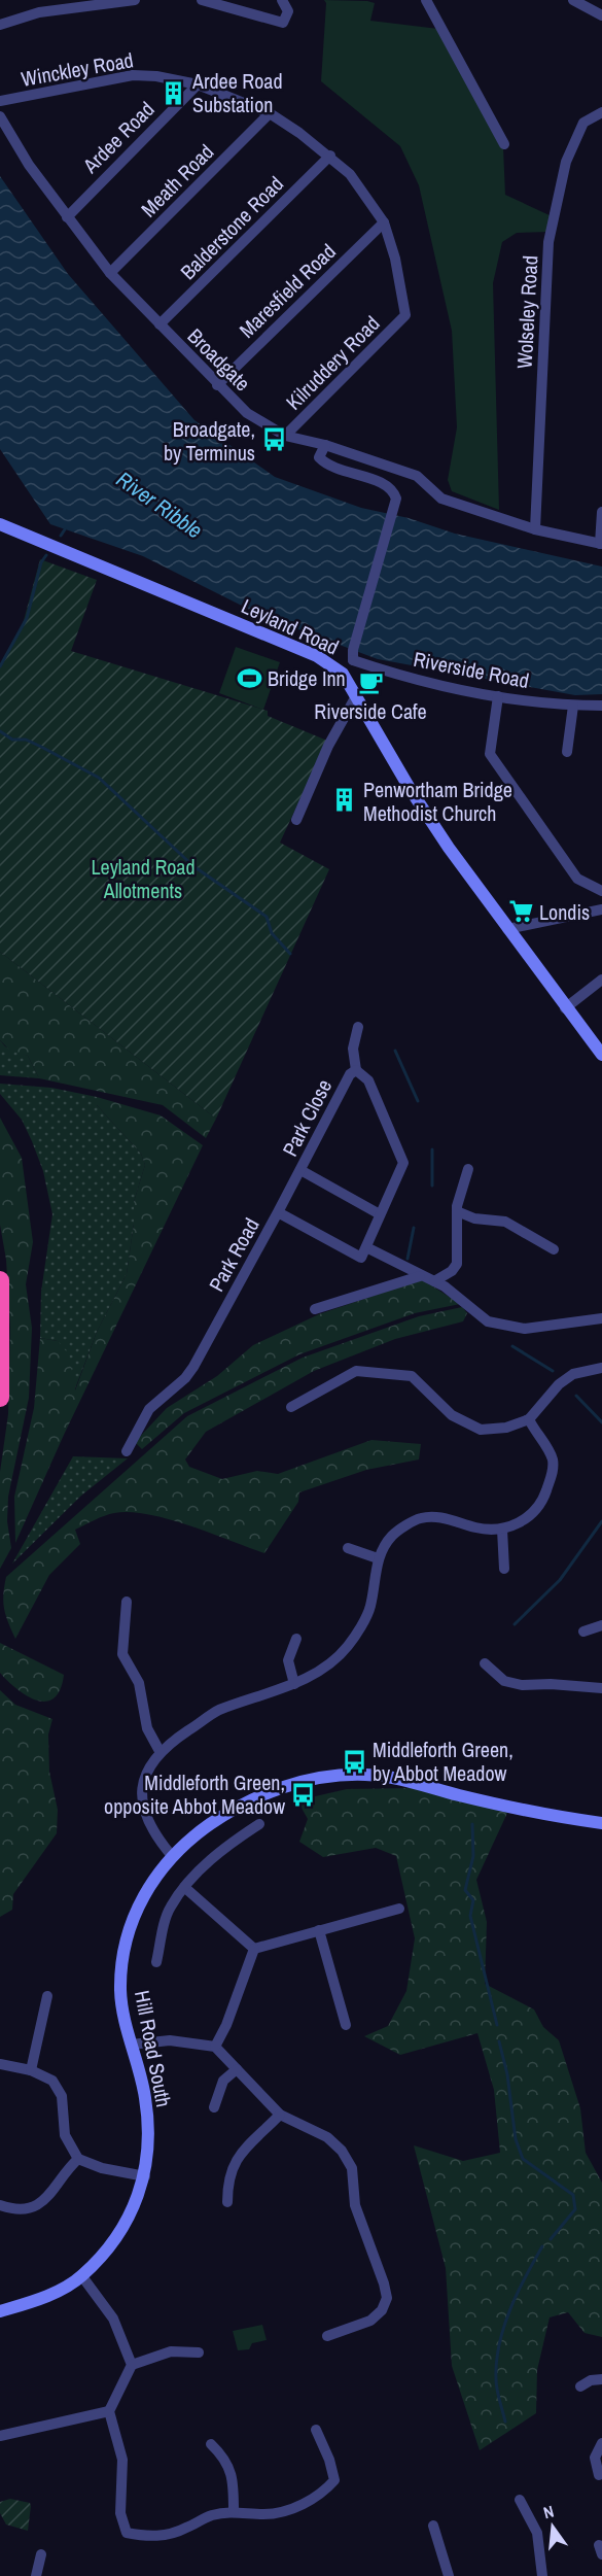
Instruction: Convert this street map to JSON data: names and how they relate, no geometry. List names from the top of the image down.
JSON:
{
  "streets": {
    "street": [
      "Winckley Road",
      "Ardee Road",
      "Meath Road",
      "Balderstone Road",
      "Maresfield Road",
      "Wolseley Road",
      "Broadgate",
      "Kilruddery Road",
      "Leyland Road",
      "Riverside Road",
      "Park Close",
      "Park Road",
      "Hill Road South"
    ]
  },
  "crossings": [
    ["Winckley Road", "Ardee Road"],
    ["Winckley Road", "Meath Road"],
    ["Winckley Road", "Balderstone Road"],
    ["Winckley Road", "Maresfield Road"],
    ["Winckley Road", "Kilruddery Road"],
    ["Ardee Road", "Broadgate"],
    ["Meath Road", "Broadgate"],
    ["Balderstone Road", "Broadgate"],
    ["Maresfield Road", "Broadgate"],
    ["Wolseley Road", "Broadgate"],
    ["Broadgate", "Kilruddery Road"],
    ["Park Close", "Park Road"]
  ],
  "water": ["River Ribble"],
  "parks": ["Leyland Road Allotments"],
  "places": {
    "building": ["Ardee Road Substation", "Penwortham Bridge Methodist Church"],
    "bus stop": ["Broadgate, by Terminus", "Middleforth Green, by Abbot Meadow", "Middleforth Green, opposite Abbot Meadow"],
    "sports": ["Bridge Inn"],
    "cafe": ["Riverside Cafe"],
    "supermarket": ["Londis"]
  },
  "north": "top"
}
